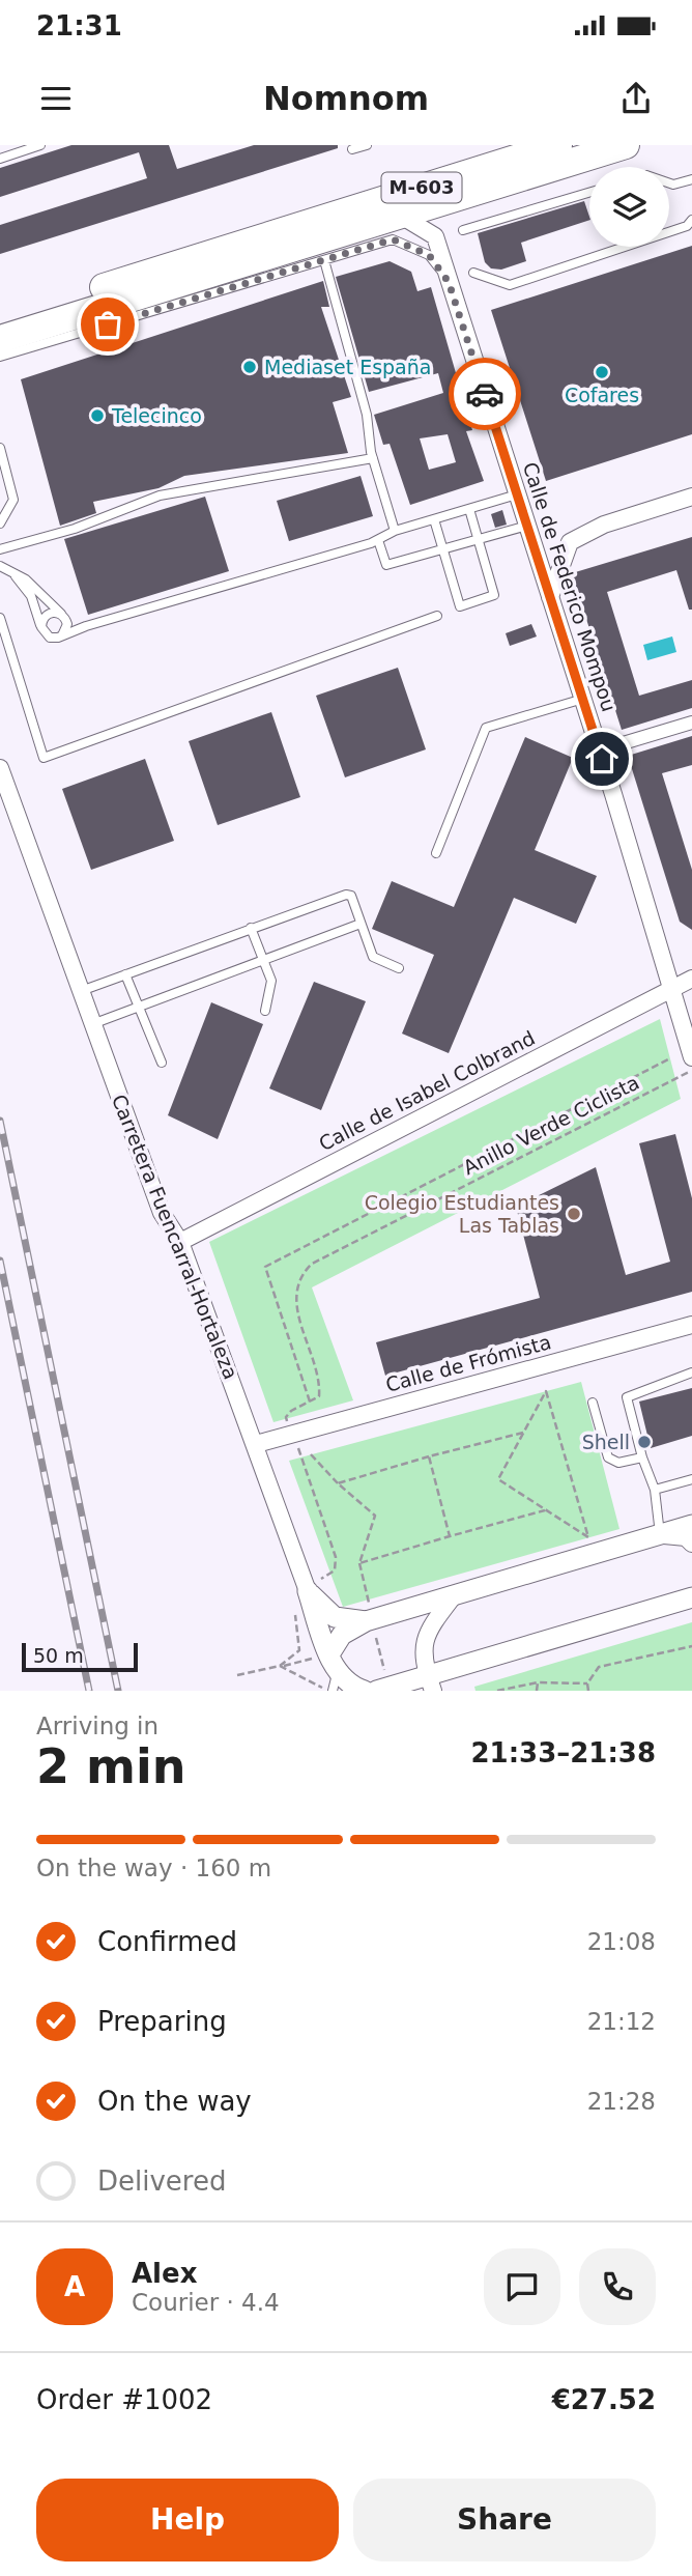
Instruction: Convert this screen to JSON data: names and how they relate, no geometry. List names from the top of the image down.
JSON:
{
  "streets": {
    "highway": ["M-603"],
    "street": [
      "Calle de Federico Mompou",
      "Calle de Isabel Colbrand",
      "Carretera Fuencarral-Hortaleza",
      "Calle de Frómista"
    ],
    "path": ["Anillo Verde Ciclista"]
  },
  "crossings": [
    ["M-603", "Calle de Federico Mompou"],
    ["Calle de Federico Mompou", "Calle de Isabel Colbrand"],
    ["Calle de Isabel Colbrand", "Carretera Fuencarral-Hortaleza"],
    ["Anillo Verde Ciclista", "Calle de Frómista"],
    ["Carretera Fuencarral-Hortaleza", "Calle de Frómista"]
  ],
  "places": [
    "Mediaset España",
    "Cofares",
    "Telecinco",
    "Colegio Estudiantes Las Tablas",
    "Shell"
  ],
  "scale_bar": "50 m",
  "page": {
    "status": "21:31",
    "header": "Nomnom",
    "scale": "50 m",
    "heading": ["2 min", "Arriving in", "21:33–21:38"],
    "panel": [
      "Alex",
      "Courier · 4.4",
      "Order #1002",
      "€27.52"
    ],
    "bar": "On the way · 160 m",
    "list": [
      ["Confirmed", "21:08"],
      ["Preparing", "21:12"],
      ["On the way", "21:28"],
      "Delivered"
    ],
    "round": "A",
    "buttons": ["Help", "Share"]
  }
}
